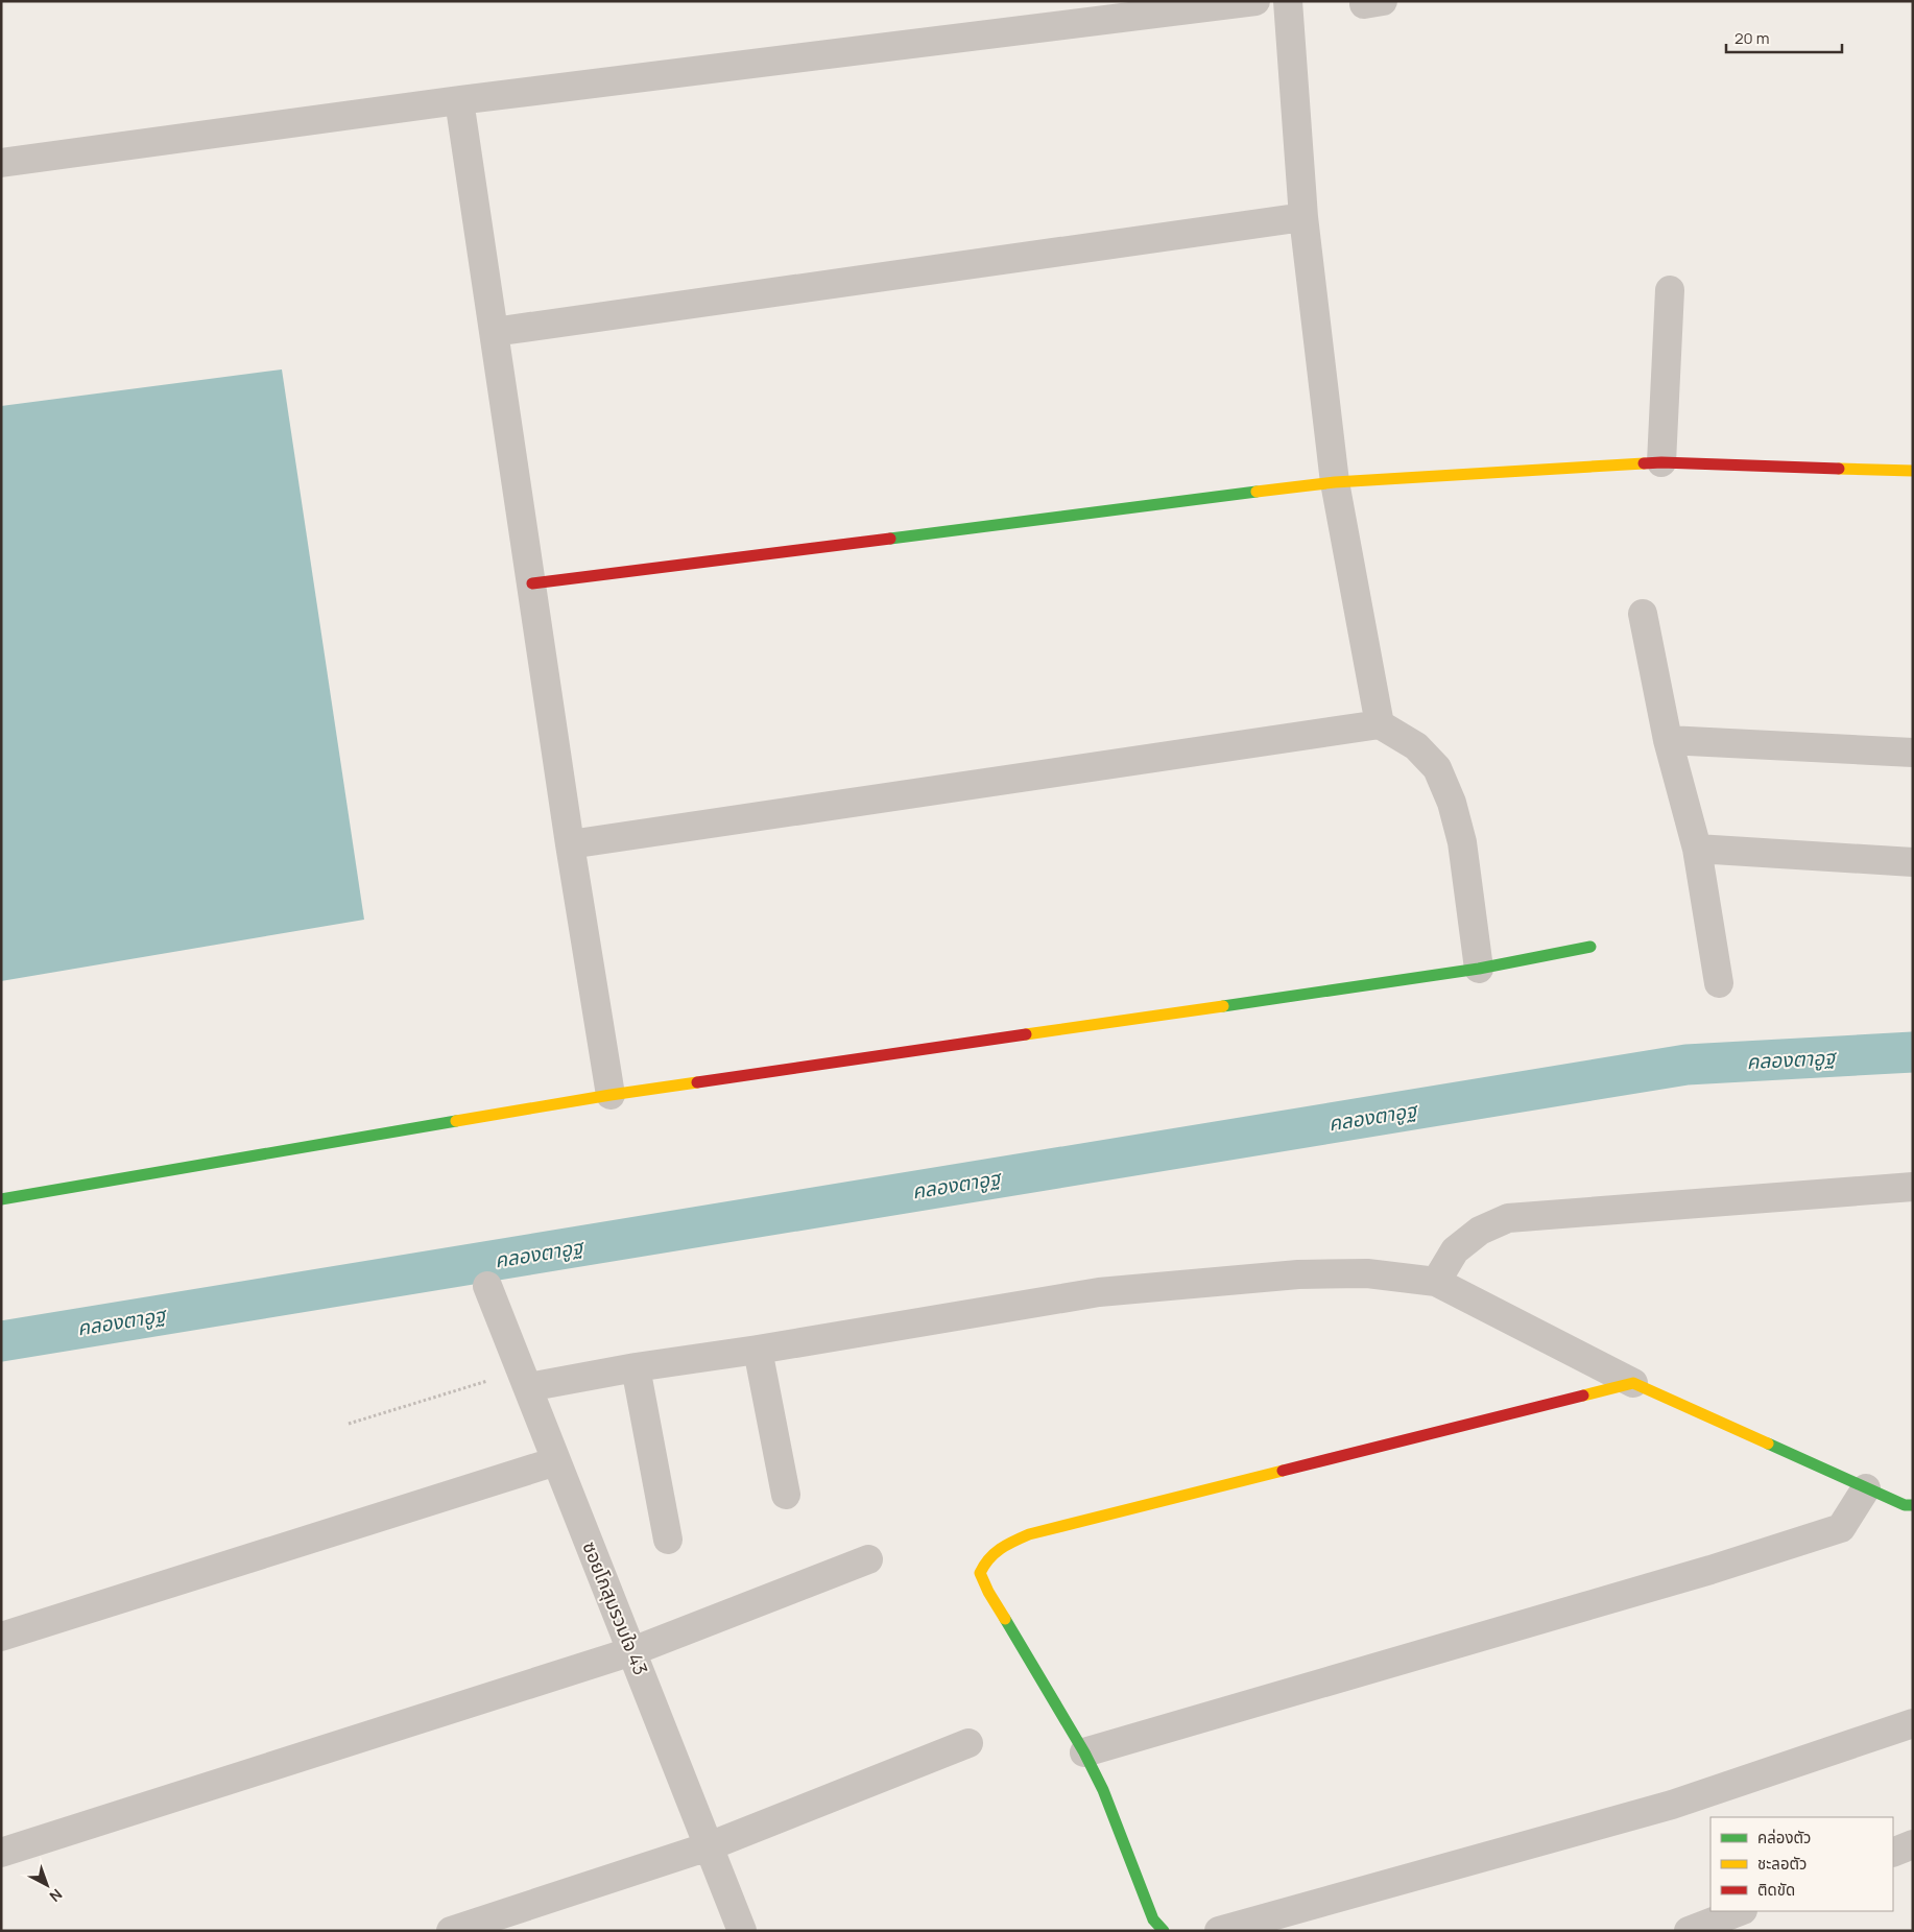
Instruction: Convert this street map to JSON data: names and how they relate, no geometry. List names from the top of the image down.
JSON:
{
  "streets": {
    "street": ["ซอยโกสุมรวมใจ 43"]
  },
  "water": ["คลองตาอูฐ"],
  "legend": ["คล่องตัว", "ชะลอตัว", "ติดขัด"],
  "scale_bar": "20 m",
  "north": "bottom right"
}
